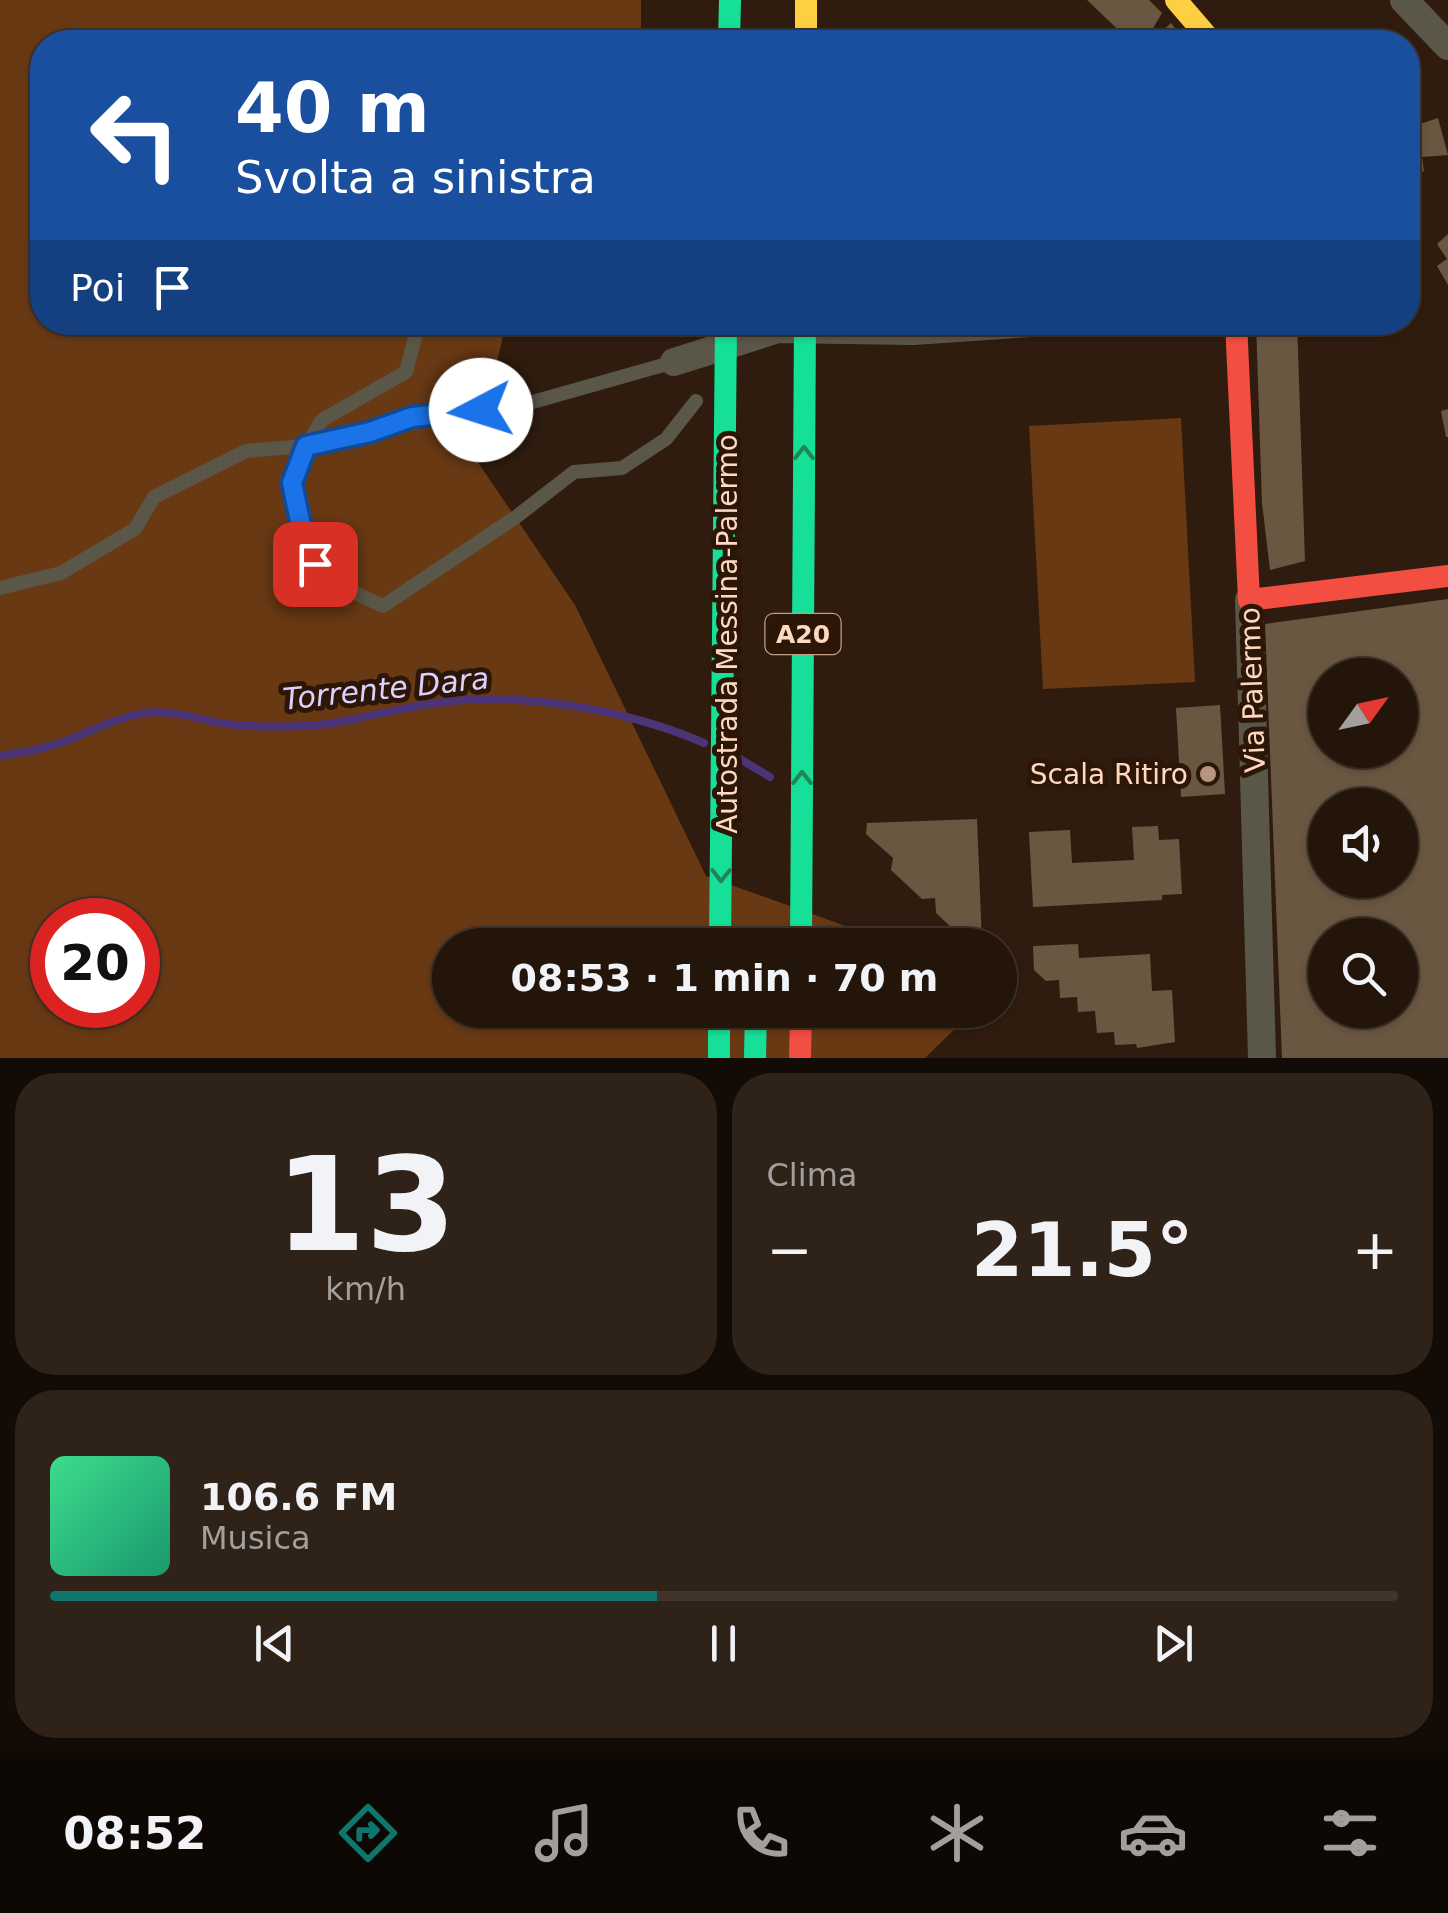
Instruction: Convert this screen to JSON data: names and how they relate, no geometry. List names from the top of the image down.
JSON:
{
  "streets": {
    "main road": ["A20", "Via Palermo"]
  },
  "water": ["Torrente Dara"],
  "places": ["Scala Ritiro"],
  "north": "top right",
  "page": {
    "turn": ["40 m", "Svolta a sinistra"],
    "then": "Poi",
    "limit": "20",
    "trip": "08:53 · 1 min · 70 m",
    "tile": [
      ["13", "km/h"],
      "Clima"
    ],
    "heat": ["−", "21.5°", "+"],
    "song": ["106.6 FM", "Musica"],
    "tabs": "08:52"
  }
}
